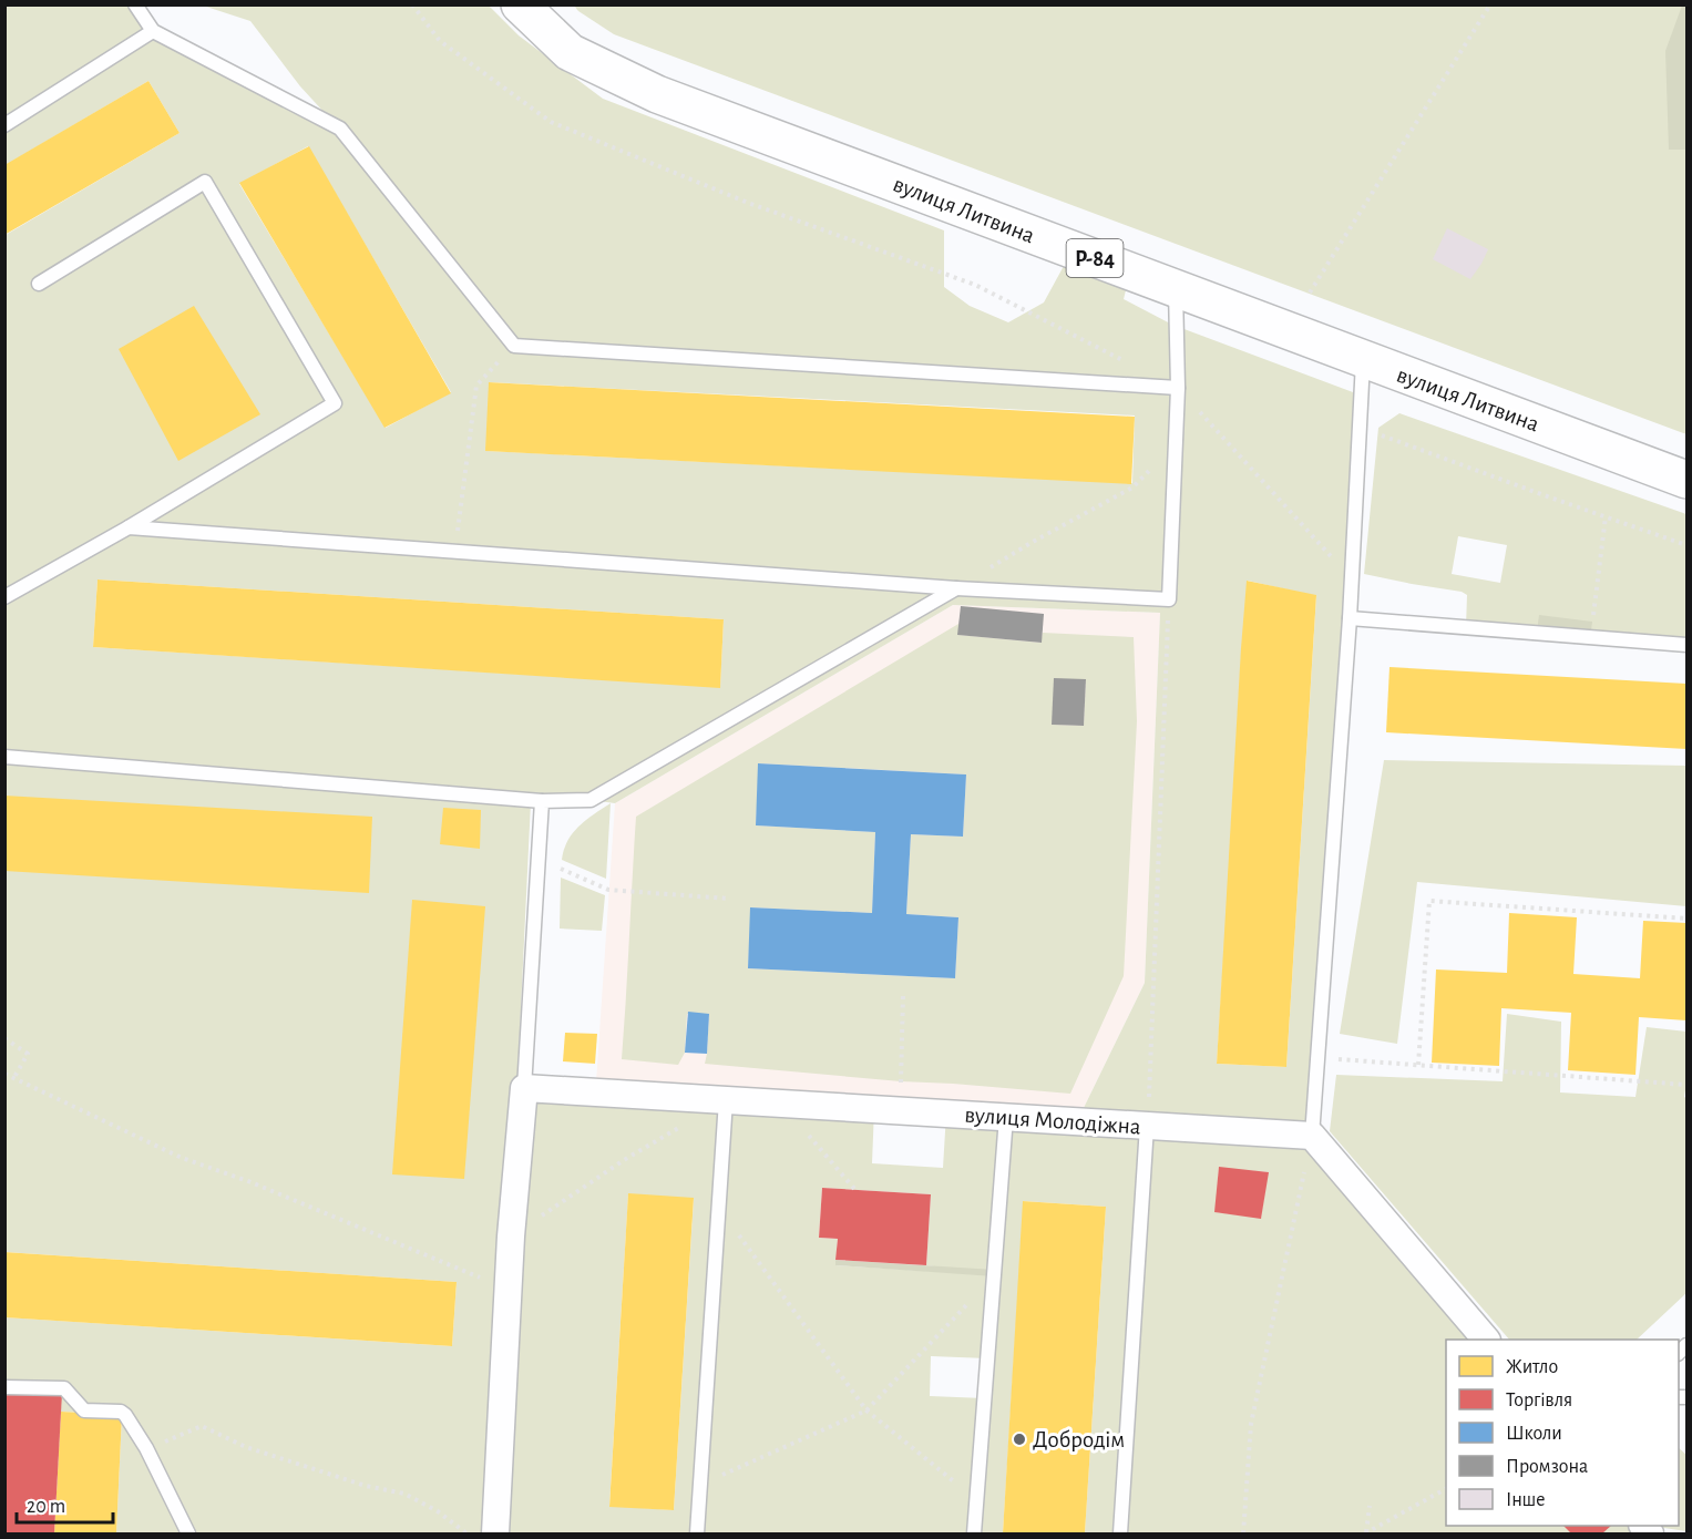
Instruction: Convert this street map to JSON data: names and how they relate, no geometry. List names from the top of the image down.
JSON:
{
  "streets": {
    "main road": ["вулиця Литвина", "Р-84"],
    "street": ["вулиця Молодіжна"]
  },
  "places": ["Добродім"],
  "legend": [
    "Житло",
    "Торгівля",
    "Школи",
    "Промзона",
    "Інше"
  ],
  "scale_bar": "20 m"
}
